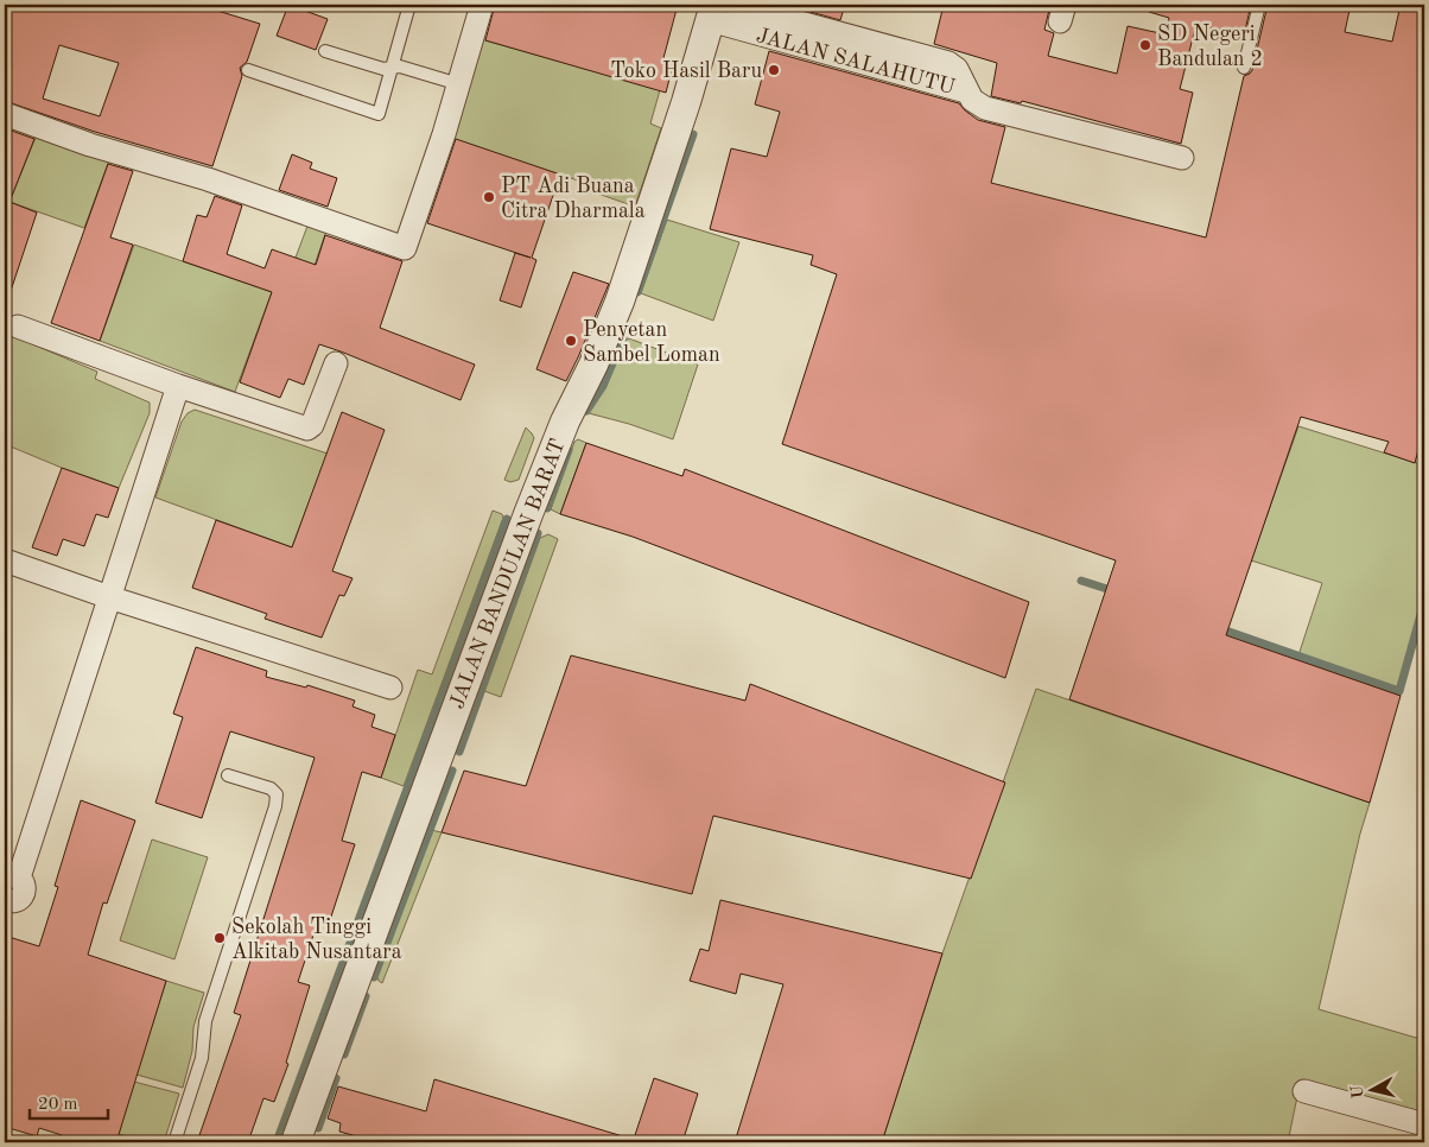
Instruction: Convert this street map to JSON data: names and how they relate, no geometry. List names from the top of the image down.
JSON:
{
  "streets": {
    "street": ["JALAN SALAHUTU", "JALAN BANDULAN BARAT"]
  },
  "crossings": [
    ["JALAN SALAHUTU", "JALAN BANDULAN BARAT"]
  ],
  "places": [
    "SD Negeri Bandulan 2",
    "Toko Hasil Baru",
    "PT Adi Buana Citra Dharmala",
    "Penyetan Sambel Loman",
    "Sekolah Tinggi Alkitab Nusantara"
  ],
  "scale_bar": "20 m",
  "north": "left"
}
